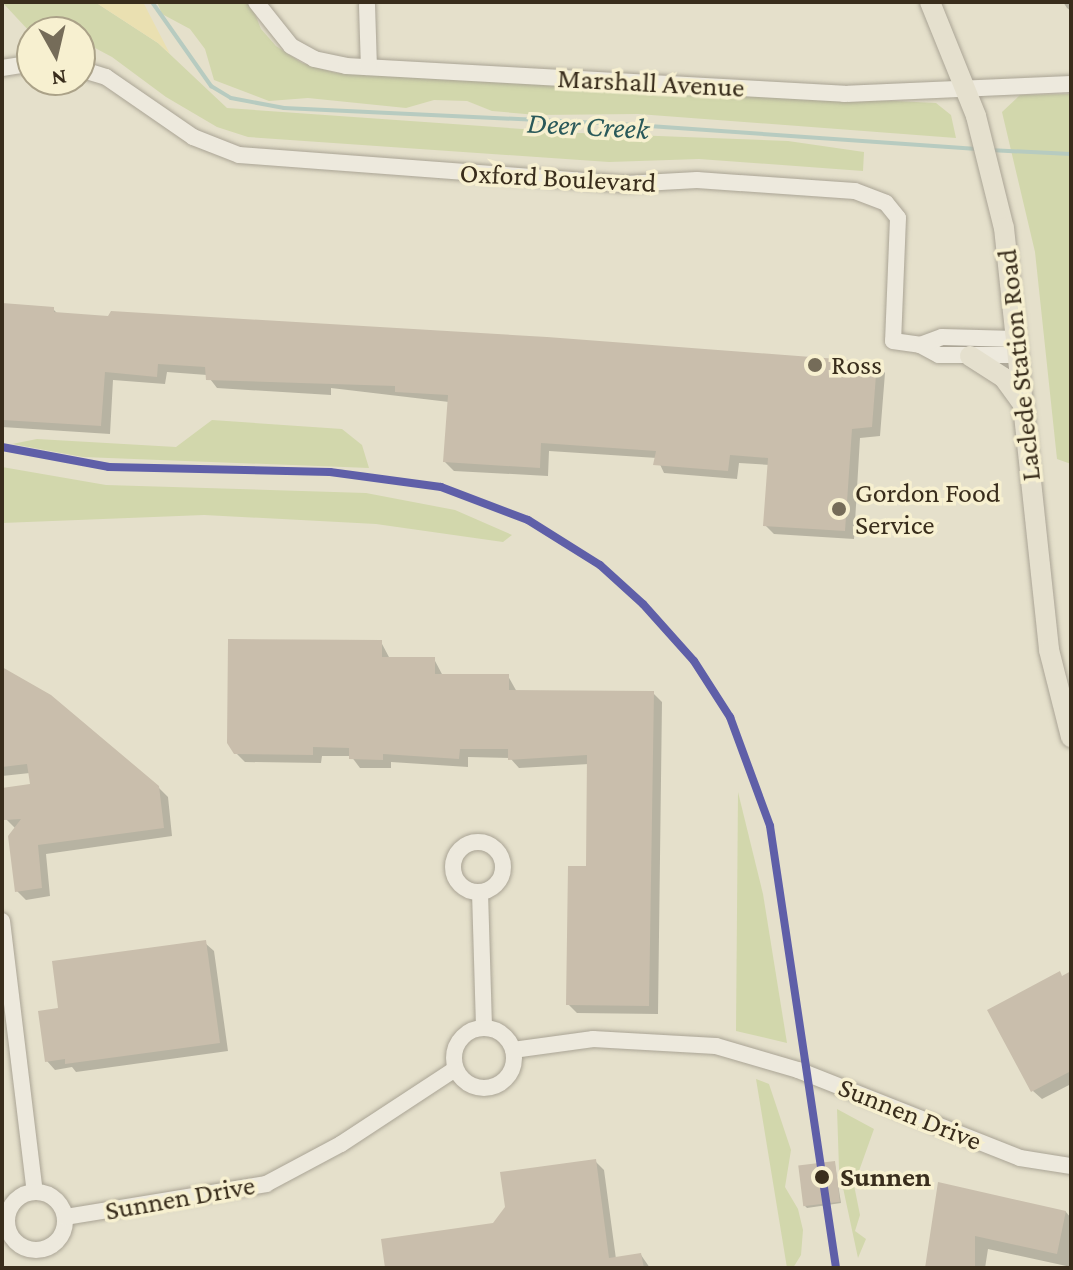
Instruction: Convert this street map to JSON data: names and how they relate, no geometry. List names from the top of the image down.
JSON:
{
  "streets": {
    "main road": ["Laclede Station Road"],
    "street": ["Marshall Avenue", "Oxford Boulevard", "Sunnen Drive"]
  },
  "crossings": [
    ["Marshall Avenue", "Laclede Station Road"],
    ["Oxford Boulevard", "Laclede Station Road"]
  ],
  "water": ["Deer Creek"],
  "places": ["Ross", "Gordon Food Service", "Sunnen"],
  "north": "bottom"
}
